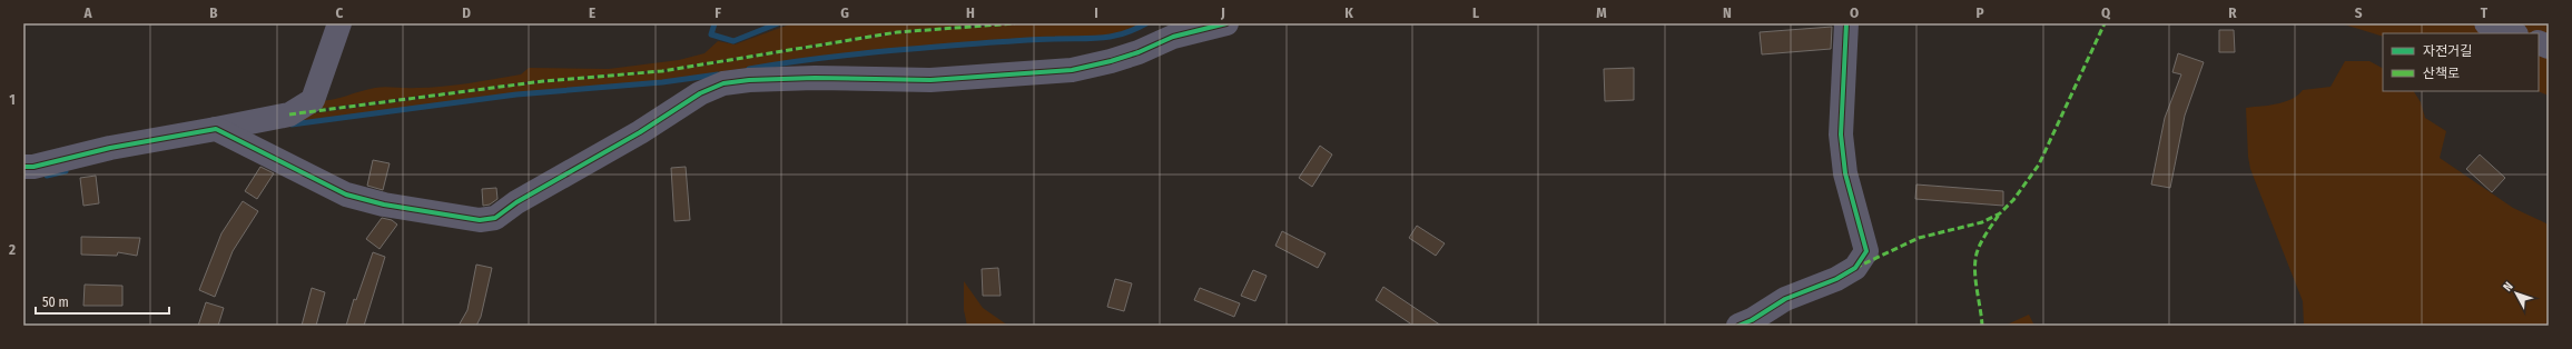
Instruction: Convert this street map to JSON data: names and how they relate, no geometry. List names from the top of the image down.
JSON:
{
  "legend": ["자전거길", "산책로"],
  "scale_bar": "50 m",
  "north": "top left",
  "grid": {
    "columns": [
      "A",
      "B",
      "C",
      "D",
      "E",
      "F",
      "G",
      "H",
      "I",
      "J",
      "K",
      "L",
      "M",
      "N",
      "O",
      "P",
      "Q",
      "R",
      "S",
      "T"
    ],
    "rows": ["1", "2"]
  }
}
